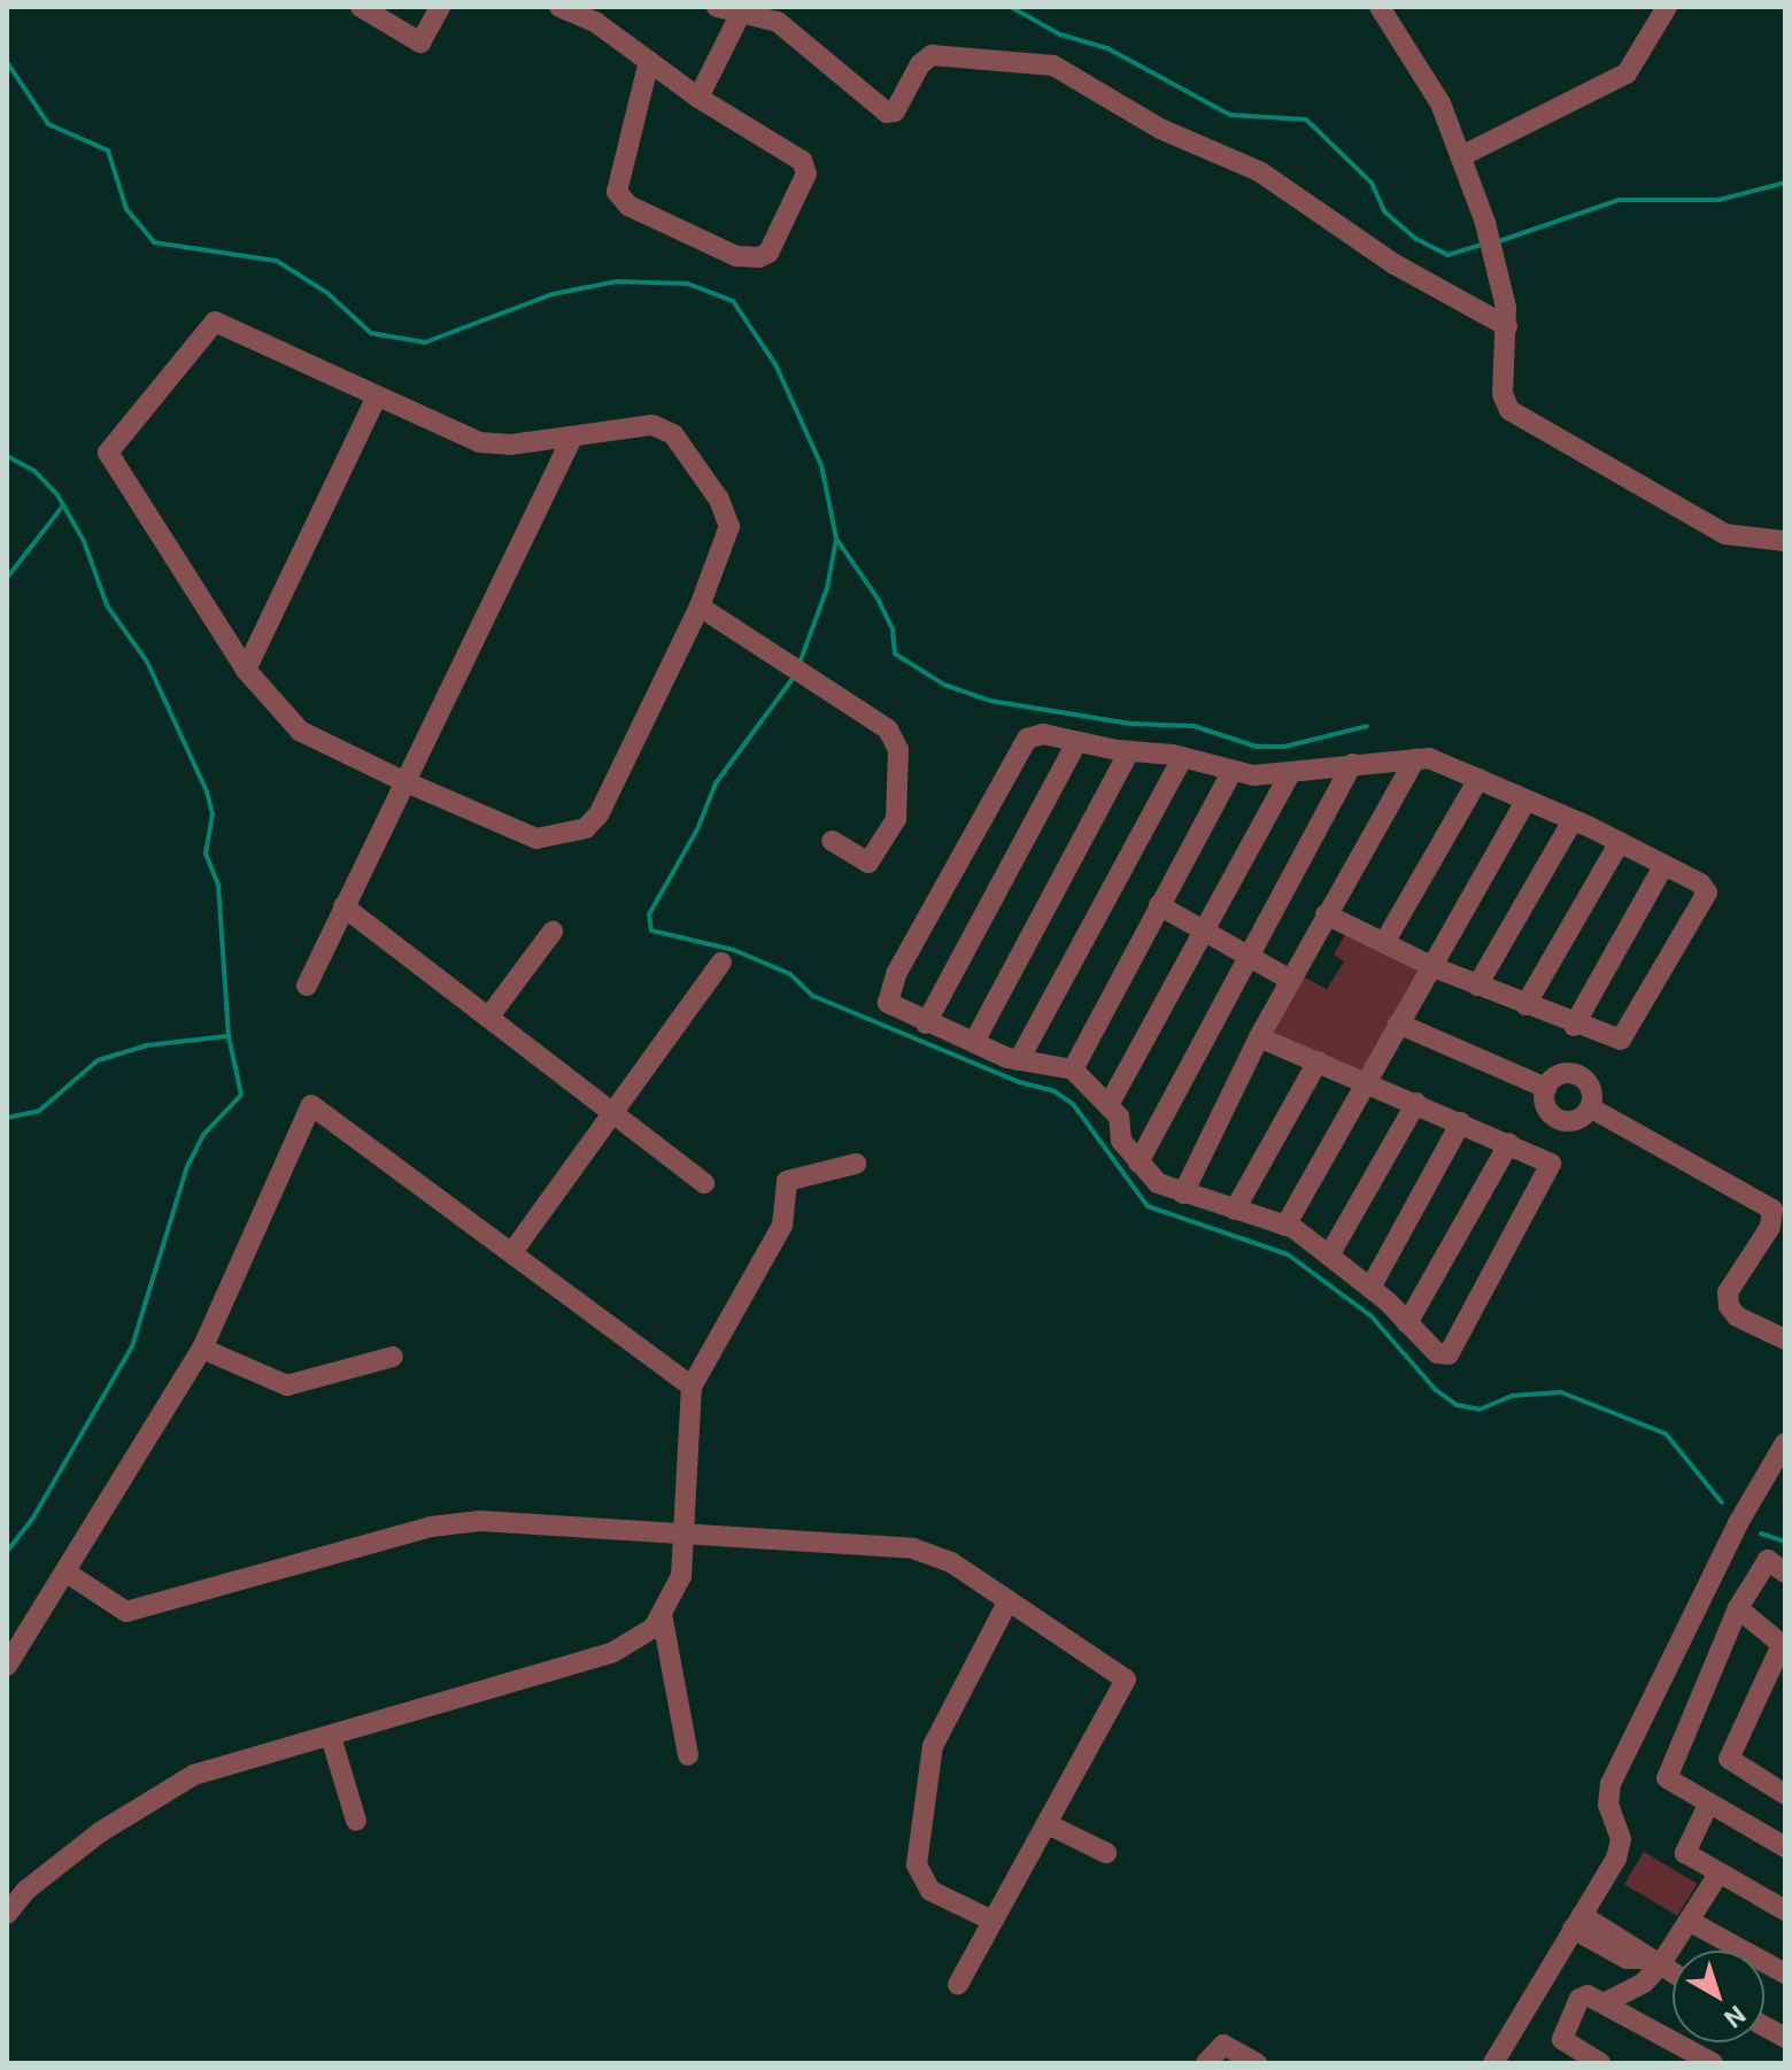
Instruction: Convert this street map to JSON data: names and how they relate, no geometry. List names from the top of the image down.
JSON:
{
  "north": "bottom right"
}
